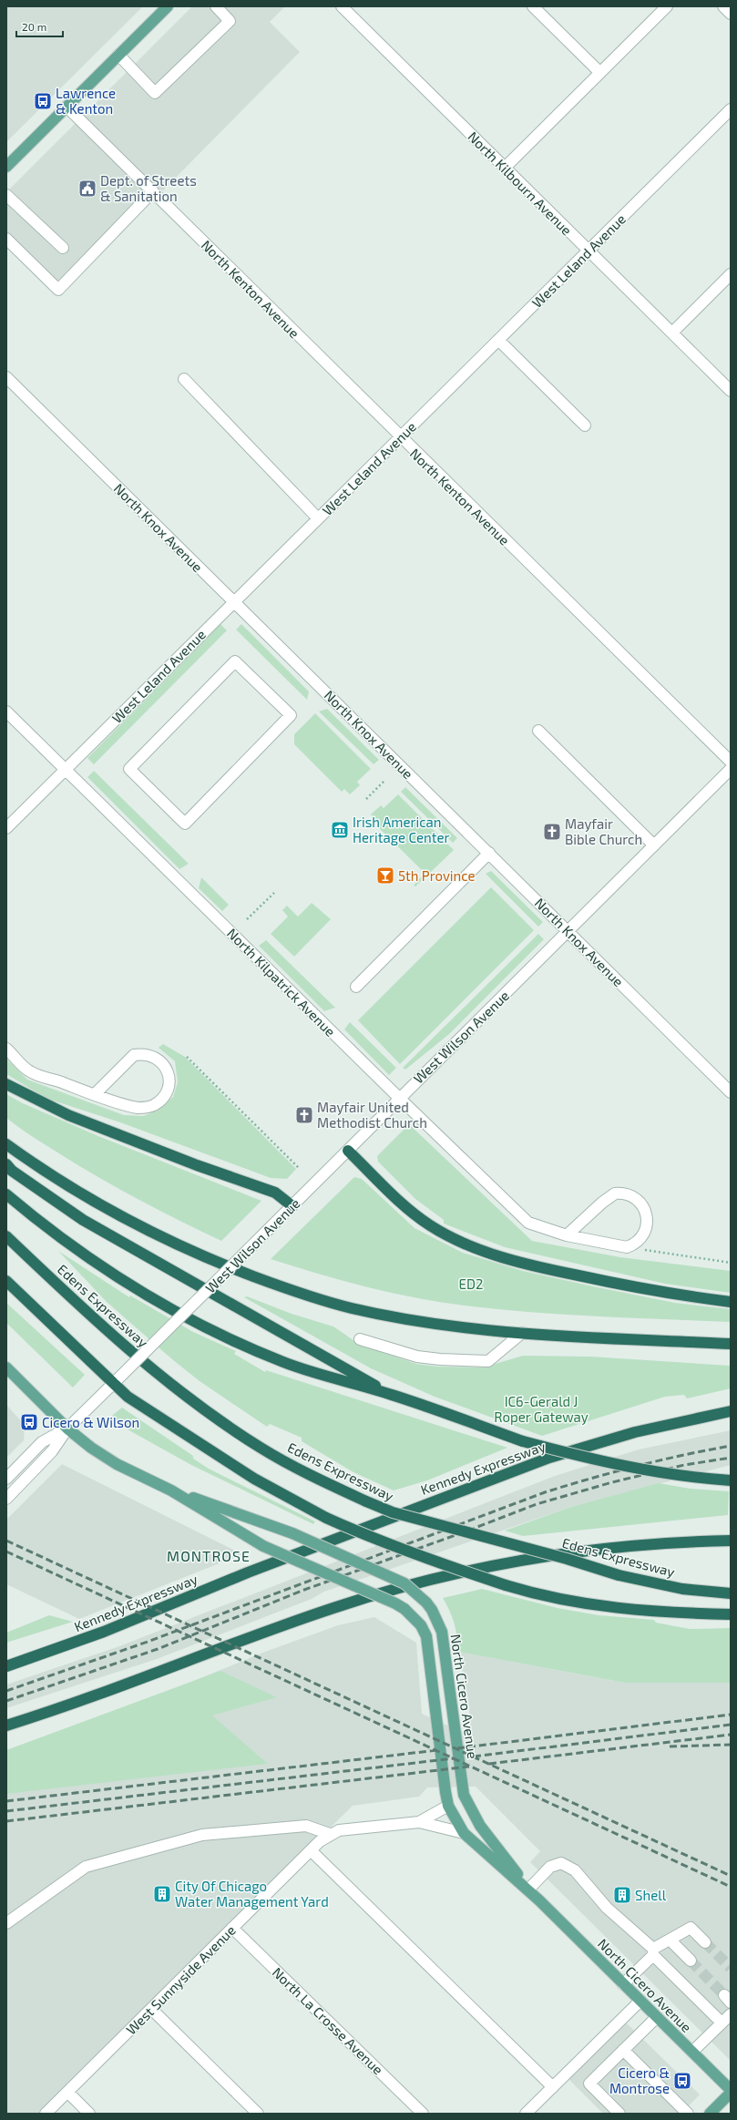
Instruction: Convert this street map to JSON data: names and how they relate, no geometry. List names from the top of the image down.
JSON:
{
  "streets": {
    "highway": ["Edens Expressway", "Kennedy Expressway"],
    "main road": ["North Cicero Avenue"],
    "street": [
      "North Kilbourn Avenue",
      "West Leland Avenue",
      "North Kenton Avenue",
      "North Knox Avenue",
      "North Kilpatrick Avenue",
      "West Wilson Avenue",
      "West Sunnyside Avenue",
      "North La Crosse Avenue"
    ]
  },
  "crossings": [
    ["North Kilbourn Avenue", "West Leland Avenue"],
    ["West Leland Avenue", "North Kenton Avenue"],
    ["West Leland Avenue", "North Knox Avenue"],
    ["West Leland Avenue", "North Kilpatrick Avenue"],
    ["North Knox Avenue", "West Wilson Avenue"],
    ["North Kilpatrick Avenue", "West Wilson Avenue"],
    ["West Wilson Avenue", "North Cicero Avenue"],
    ["North Cicero Avenue", "West Sunnyside Avenue"],
    ["West Sunnyside Avenue", "North La Crosse Avenue"]
  ],
  "districts": ["MONTROSE"],
  "parks": ["ED2", "IC6-Gerald J Roper Gateway"],
  "places": {
    "bus stop": ["Lawrence & Kenton", "Cicero & Wilson", "Cicero & Montrose"],
    "public building": ["Dept. of Streets & Sanitation"],
    "museum": ["Irish American Heritage Center"],
    "church": ["Mayfair Bible Church", "Mayfair United Methodist Church"],
    "bar": ["5th Province"],
    "building": ["City Of Chicago Water Management Yard", "Shell"]
  },
  "scale_bar": "20 m"
}
